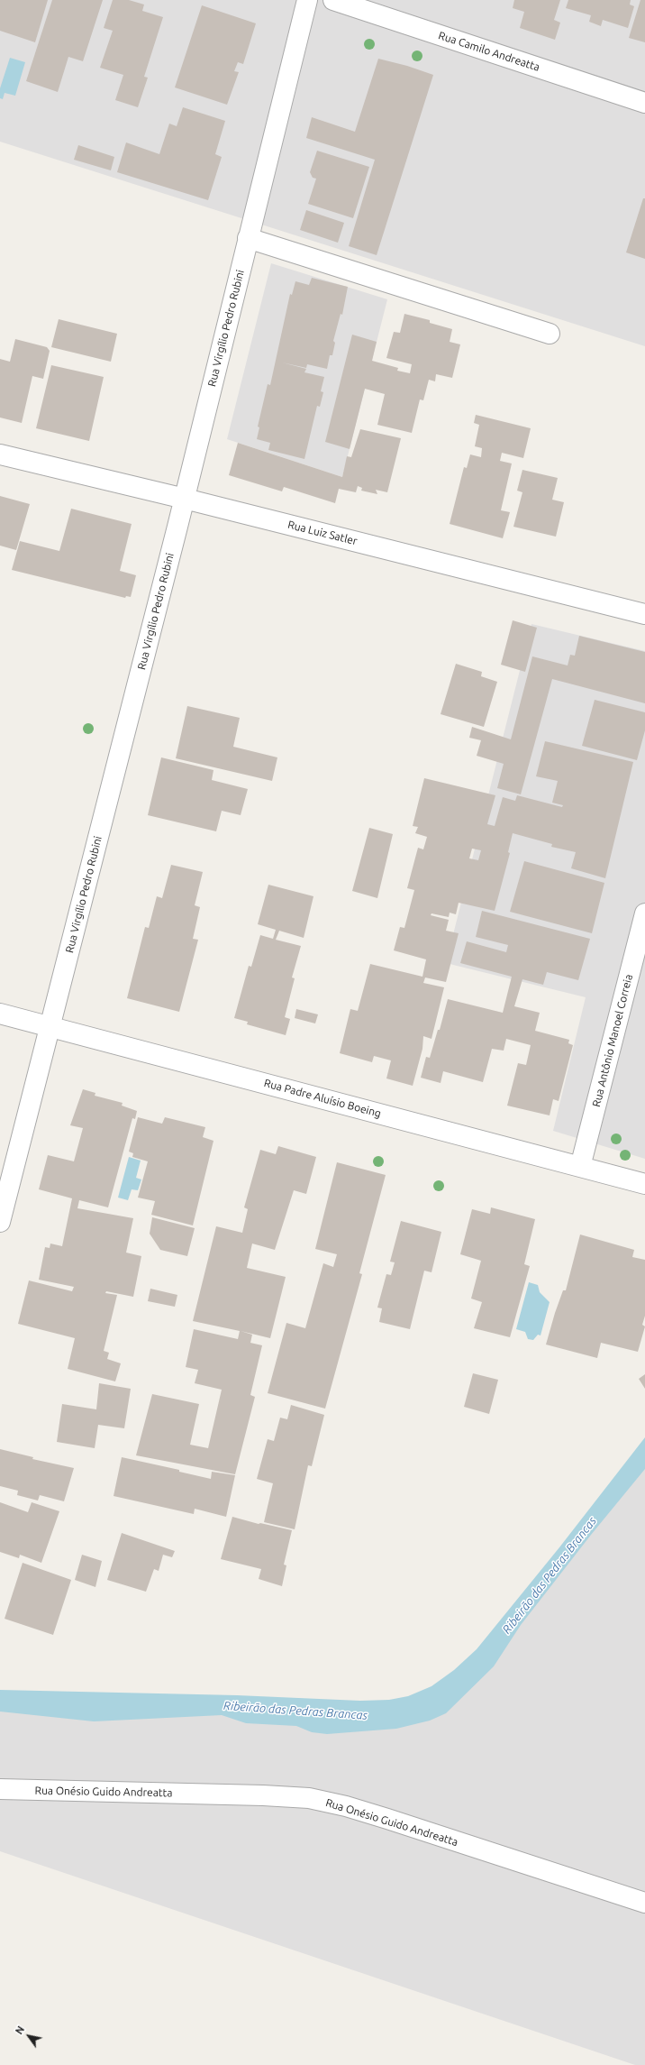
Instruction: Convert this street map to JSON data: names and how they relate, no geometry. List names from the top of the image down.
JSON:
{
  "streets": {
    "street": [
      "Rua Camilo Andreatta",
      "Rua Virgílio Pedro Rubini",
      "Rua Luiz Satler",
      "Rua Antônio Manoel Correia",
      "Rua Padre Aluísio Boeing",
      "Rua Onésio Guido Andreatta"
    ]
  },
  "crossings": [
    ["Rua Virgílio Pedro Rubini", "Rua Luiz Satler"],
    ["Rua Virgílio Pedro Rubini", "Rua Padre Aluísio Boeing"],
    ["Rua Antônio Manoel Correia", "Rua Padre Aluísio Boeing"]
  ],
  "water": ["Ribeirão das Pedras Brancas"],
  "north": "top left"
}
